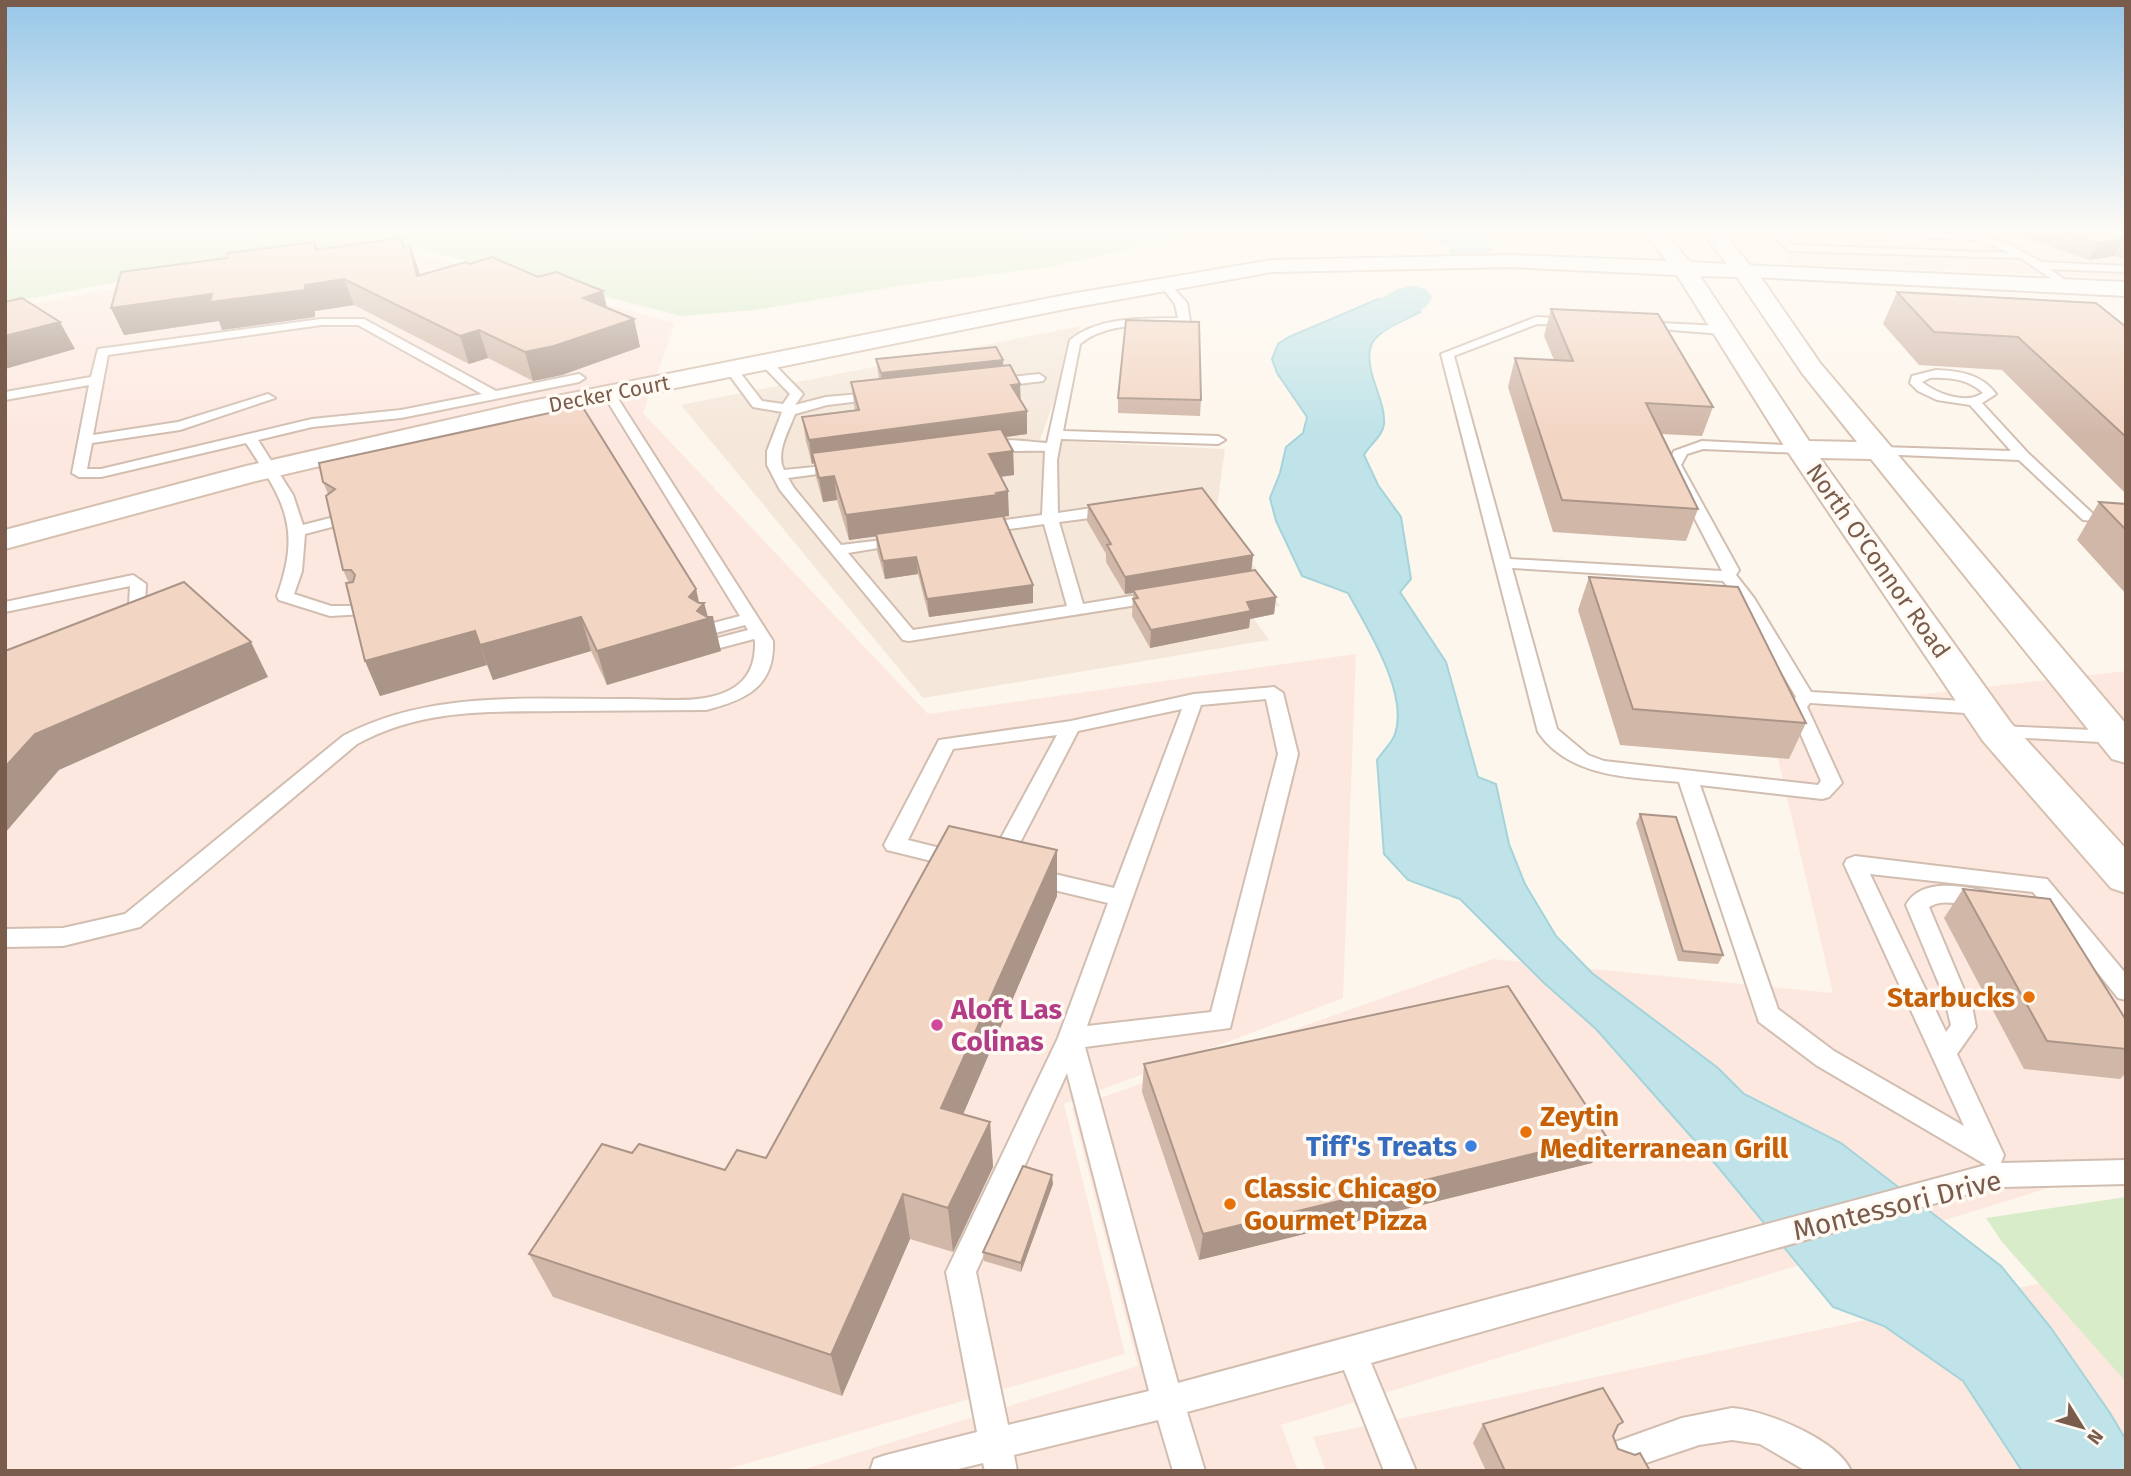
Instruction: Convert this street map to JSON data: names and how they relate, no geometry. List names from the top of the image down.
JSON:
{
  "streets": {
    "street": ["Decker Court", "North O'Connor Road"],
    "lane": ["Montessori Drive"]
  },
  "places": [
    "Starbucks",
    "Aloft Las Colinas",
    "Zeytin Mediterranean Grill",
    "Tiff's Treats",
    "Classic Chicago Gourmet Pizza"
  ],
  "north": "bottom right"
}
